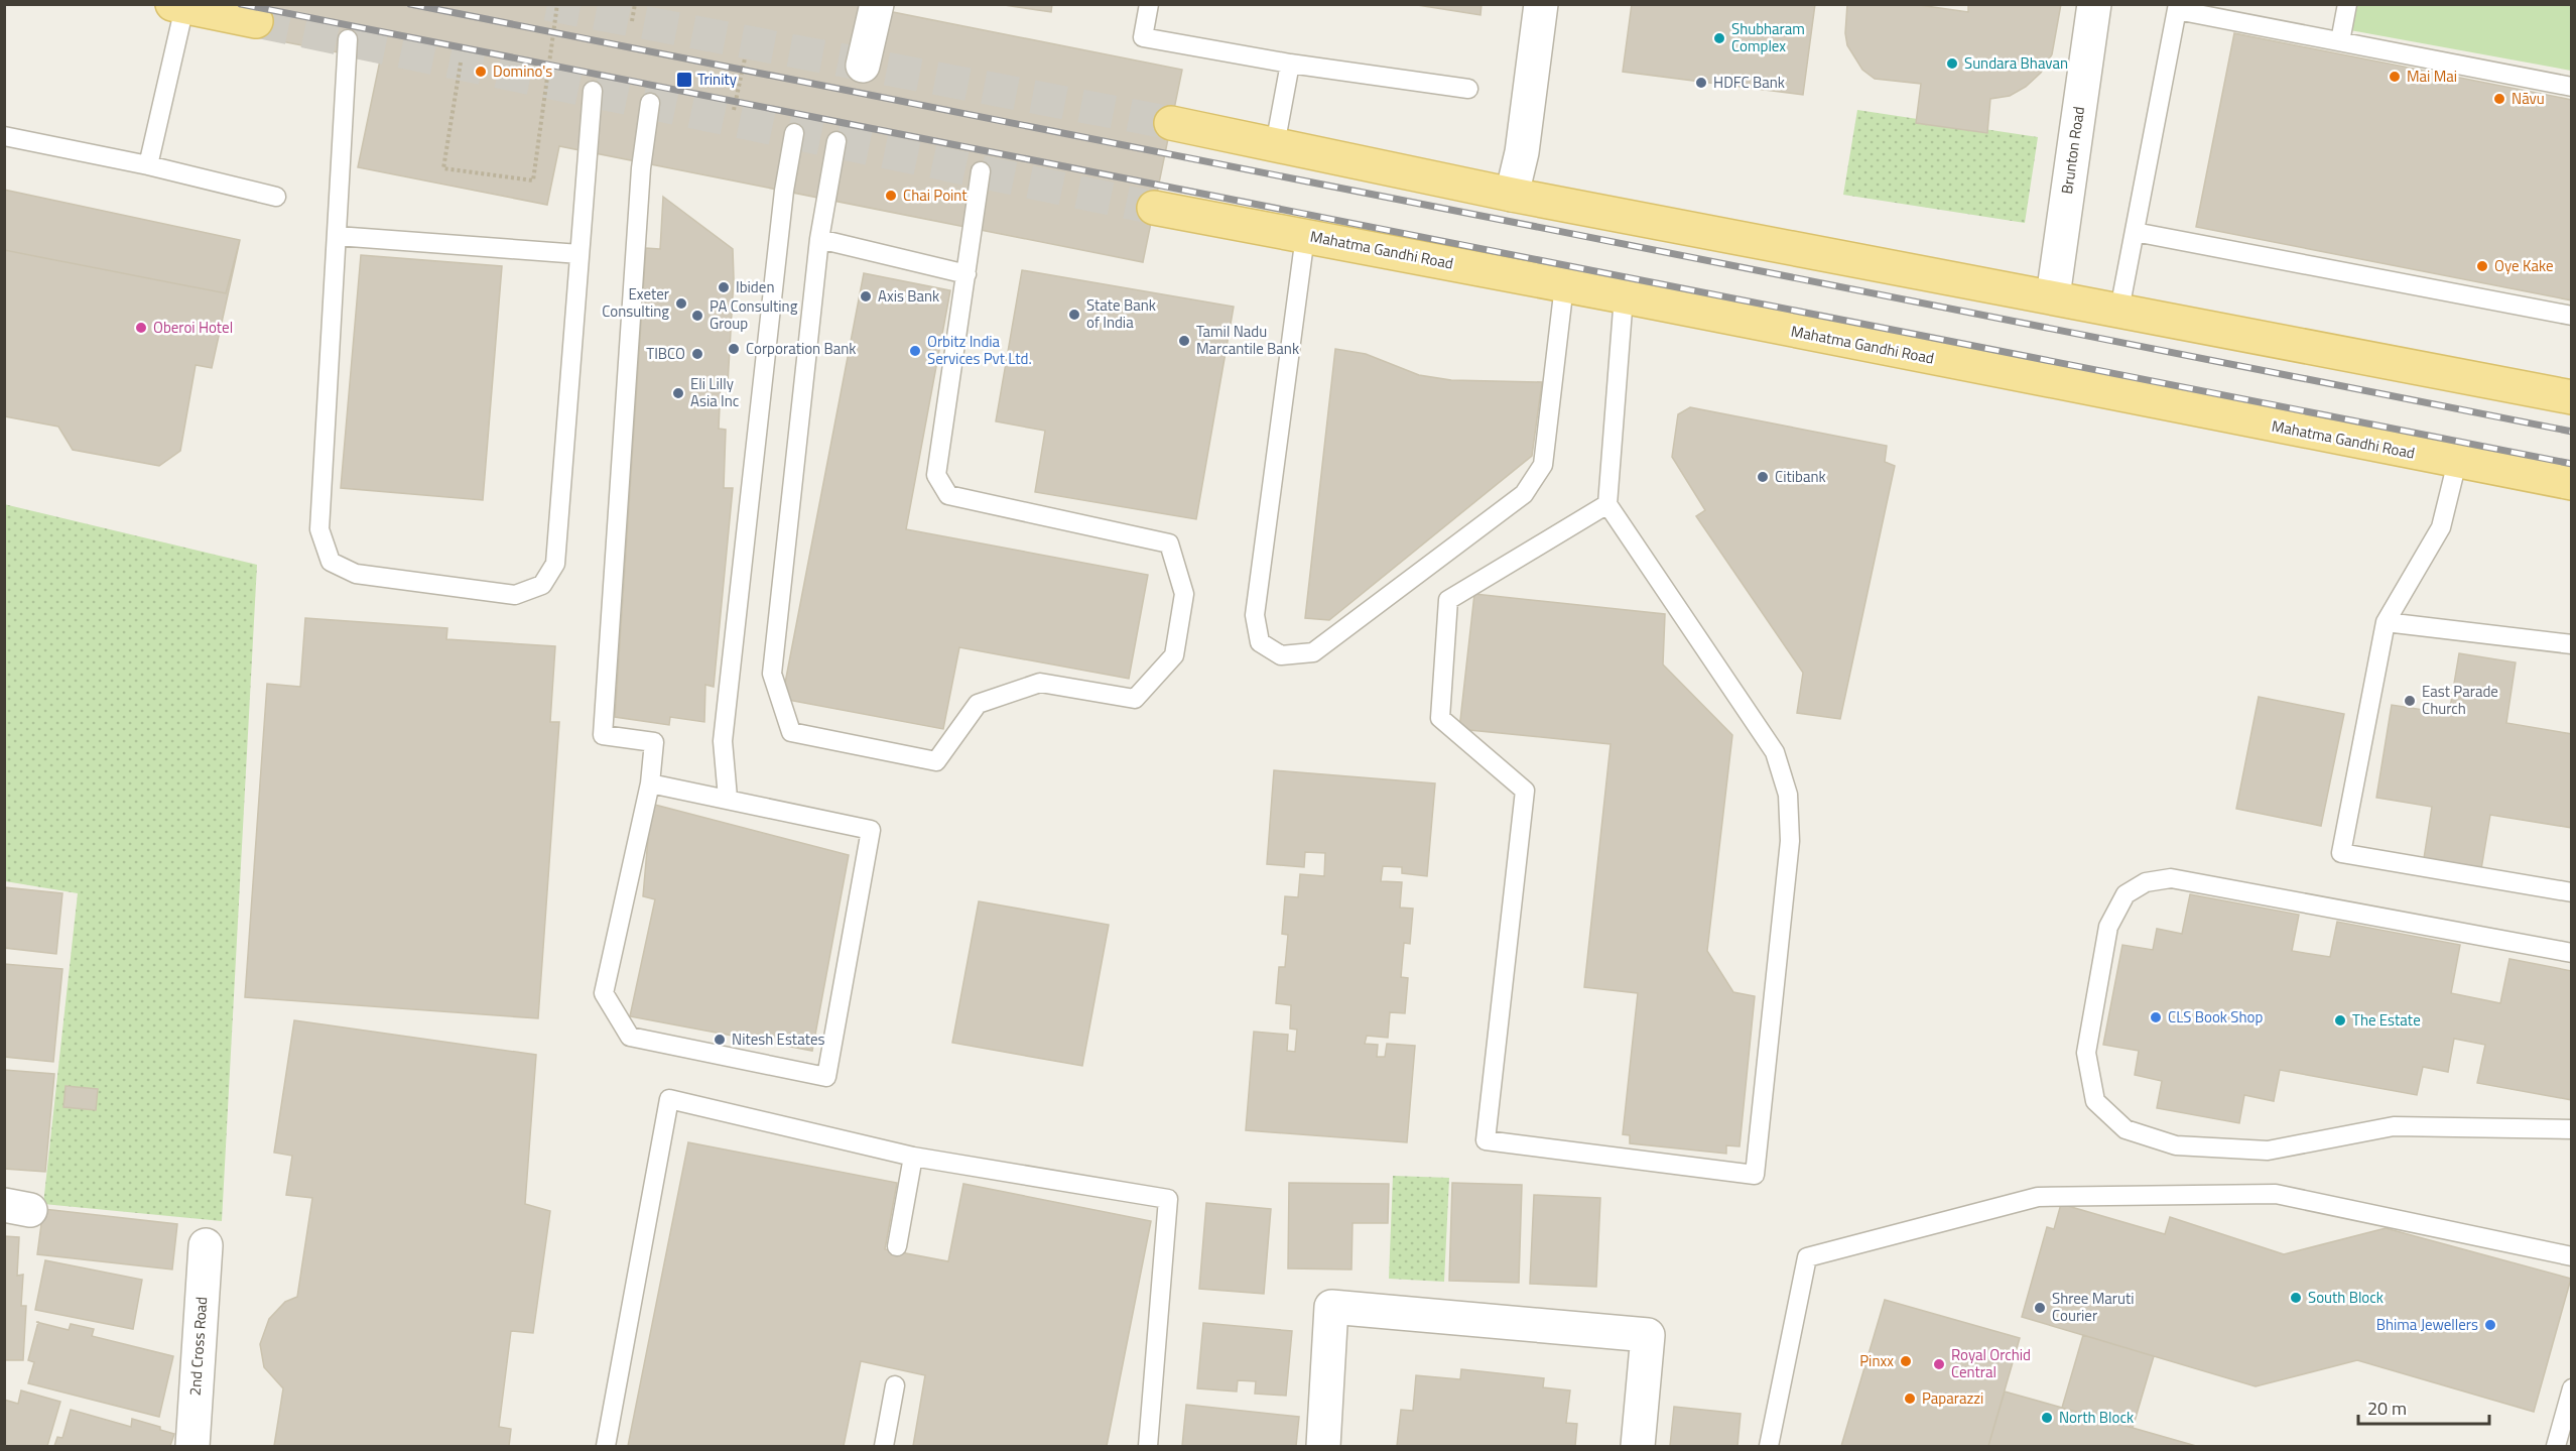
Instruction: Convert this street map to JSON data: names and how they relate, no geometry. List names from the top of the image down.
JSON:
{
  "streets": {
    "main road": ["Mahatma Gandhi Road"],
    "street": ["Brunton Road", "2nd Cross Road"]
  },
  "places": {
    "other": [
      "Shubharam Complex",
      "Sundara Bhavan",
      "Domino's",
      "Mai Mai",
      "HDFC Bank",
      "Nāvu",
      "Chai Point",
      "Oye Kake",
      "Ibiden",
      "Axis Bank",
      "Exeter Consulting",
      "State Bank of India",
      "PA Consulting Group",
      "Oberoi Hotel",
      "Tamil Nadu Marcantile Bank",
      "Corporation Bank",
      "Orbitz India Services Pvt Ltd.",
      "TIBCO",
      "Eli Lilly Asia Inc",
      "Citibank",
      "East Parade Church",
      "CLS Book Shop",
      "The Estate",
      "Nitesh Estates",
      "South Block",
      "Shree Maruti Courier",
      "Bhima Jewellers",
      "Pinxx",
      "Royal Orchid Central",
      "Paparazzi",
      "North Block"
    ],
    "transit": ["Trinity"]
  },
  "scale_bar": "20 m"
}
